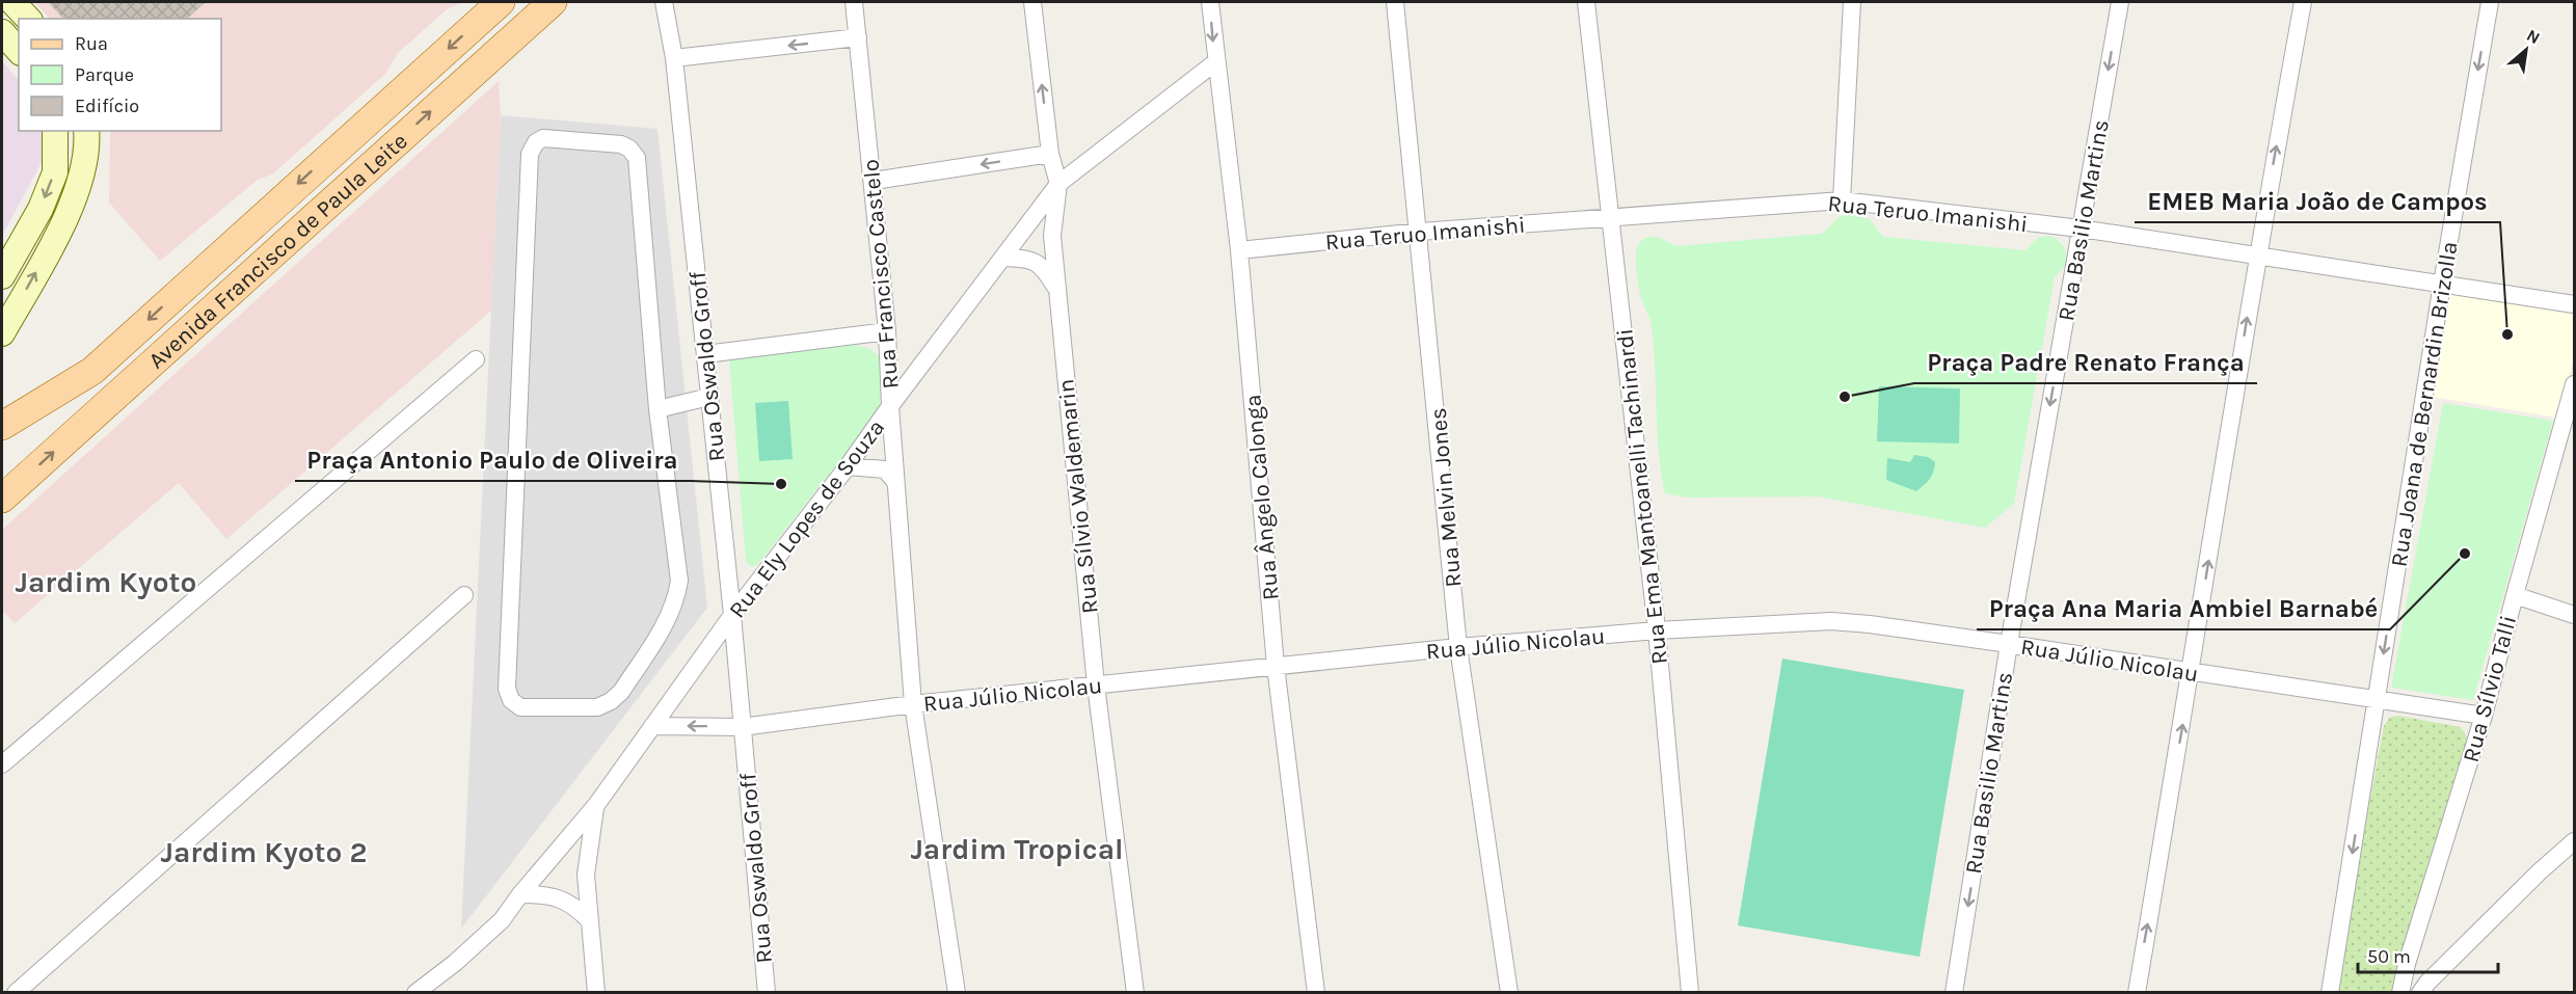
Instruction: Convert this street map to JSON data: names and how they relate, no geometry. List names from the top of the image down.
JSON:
{
  "streets": {
    "main road": ["Avenida Francisco de Paula Leite"],
    "street": [
      "Rua Teruo Imanishi",
      "Rua Basilio Martins",
      "Rua Francisco Castelo",
      "Rua Oswaldo Groff",
      "Rua Joana de Bernardin Brizolla",
      "Rua Sílvio Waldemarin",
      "Rua Ema Mantoanelli Tachinardi",
      "Rua Ângelo Calonga",
      "Rua Melvin Jones",
      "Rua Ely Lopes de Souza",
      "Rua Júlio Nicolau",
      "Rua Sílvio Talli"
    ]
  },
  "crossings": [
    ["Rua Teruo Imanishi", "Rua Basilio Martins"],
    ["Rua Teruo Imanishi", "Rua Joana de Bernardin Brizolla"],
    ["Rua Teruo Imanishi", "Rua Ema Mantoanelli Tachinardi"],
    ["Rua Teruo Imanishi", "Rua Ângelo Calonga"],
    ["Rua Teruo Imanishi", "Rua Melvin Jones"],
    ["Rua Basilio Martins", "Rua Júlio Nicolau"],
    ["Rua Francisco Castelo", "Rua Ely Lopes de Souza"],
    ["Rua Francisco Castelo", "Rua Júlio Nicolau"],
    ["Rua Oswaldo Groff", "Rua Ely Lopes de Souza"],
    ["Rua Oswaldo Groff", "Rua Júlio Nicolau"],
    ["Rua Joana de Bernardin Brizolla", "Rua Júlio Nicolau"],
    ["Rua Sílvio Waldemarin", "Rua Ely Lopes de Souza"],
    ["Rua Sílvio Waldemarin", "Rua Júlio Nicolau"],
    ["Rua Ema Mantoanelli Tachinardi", "Rua Júlio Nicolau"],
    ["Rua Ângelo Calonga", "Rua Ely Lopes de Souza"],
    ["Rua Ângelo Calonga", "Rua Júlio Nicolau"],
    ["Rua Melvin Jones", "Rua Júlio Nicolau"],
    ["Rua Ely Lopes de Souza", "Rua Júlio Nicolau"],
    ["Rua Júlio Nicolau", "Rua Sílvio Talli"]
  ],
  "one_way": ["Rua Basilio Martins", "Rua Joana de Bernardin Brizolla"],
  "districts": ["Jardim Kyoto", "Jardim Tropical", "Jardim Kyoto 2"],
  "places": [
    "EMEB Maria João de Campos",
    "Praça Padre Renato França",
    "Praça Antonio Paulo de Oliveira",
    "Praça Ana Maria Ambiel Barnabé"
  ],
  "legend": ["Rua", "Parque", "Edifício"],
  "scale_bar": "50 m",
  "north": "top right"
}
